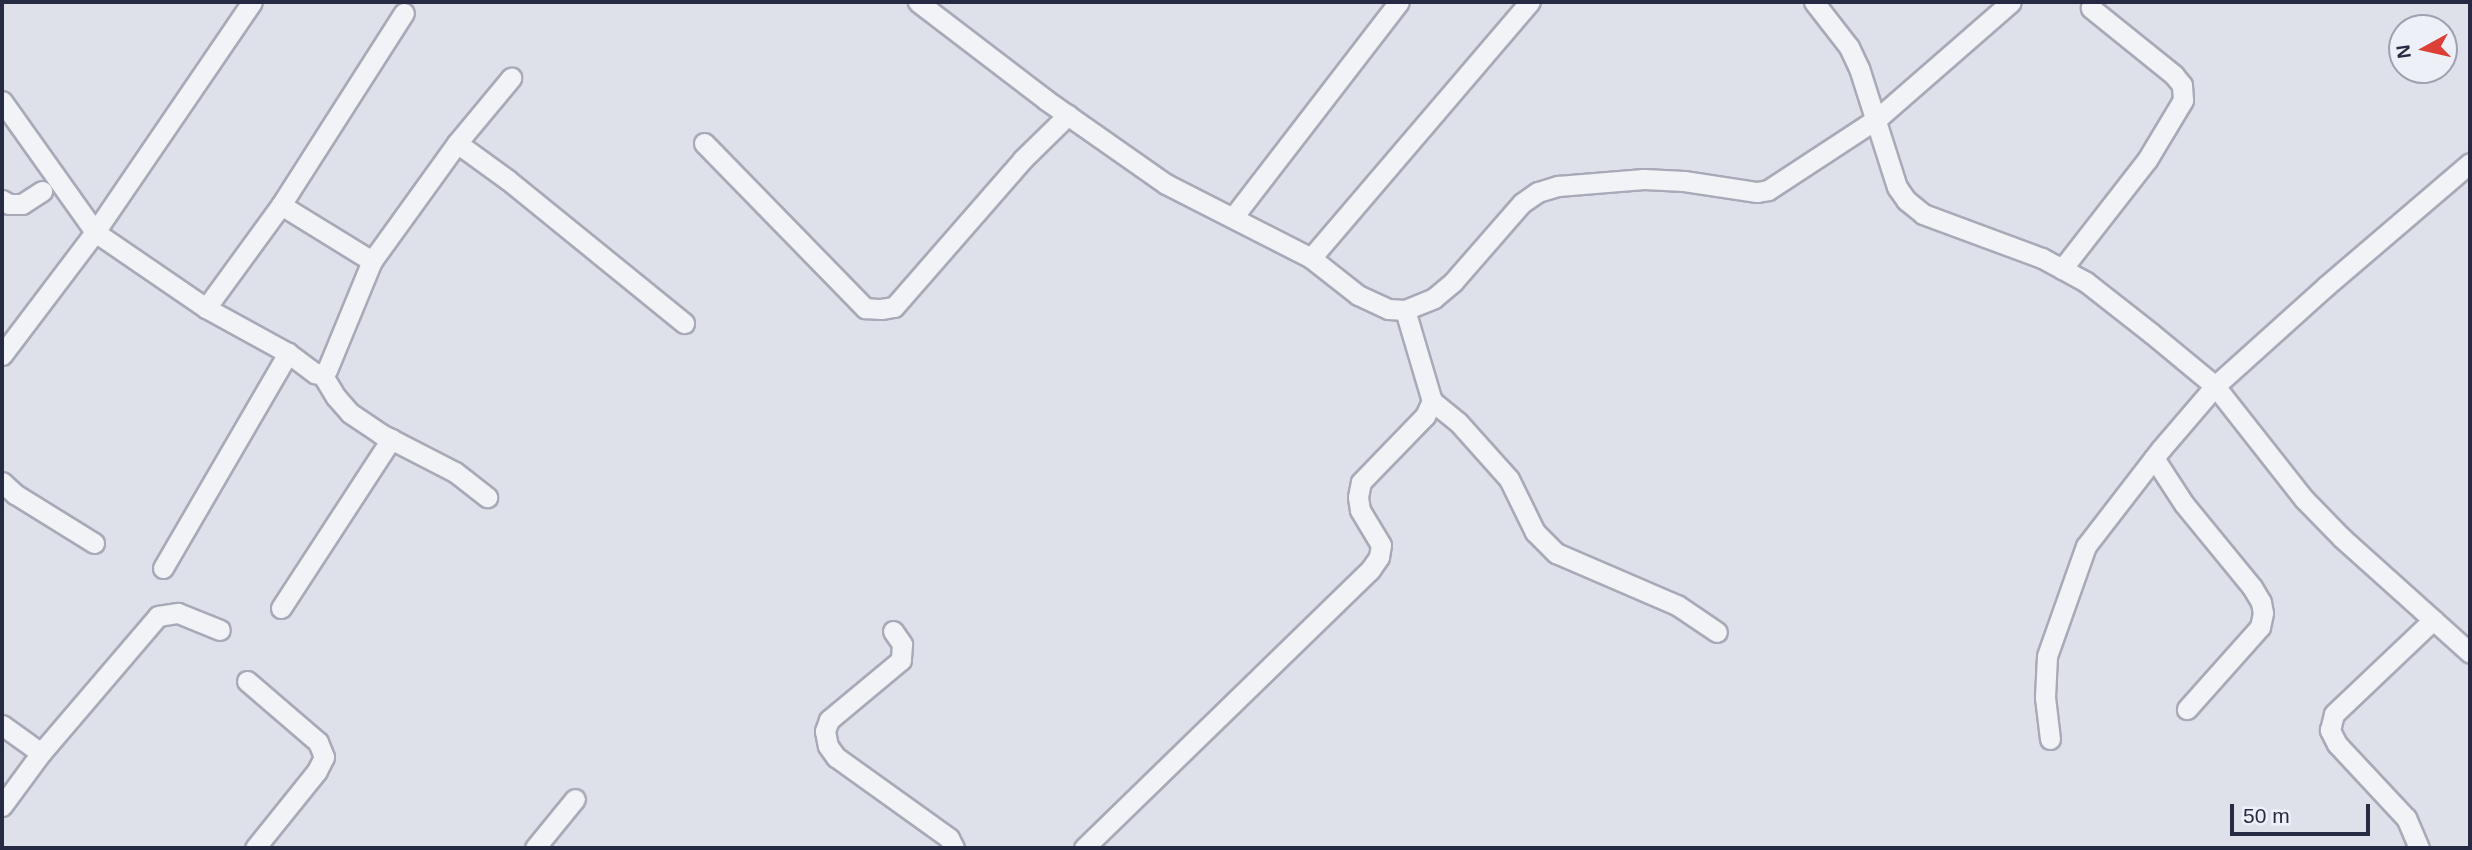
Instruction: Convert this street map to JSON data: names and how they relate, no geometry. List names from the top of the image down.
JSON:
{
  "scale_bar": "50 m",
  "north": "left"
}
